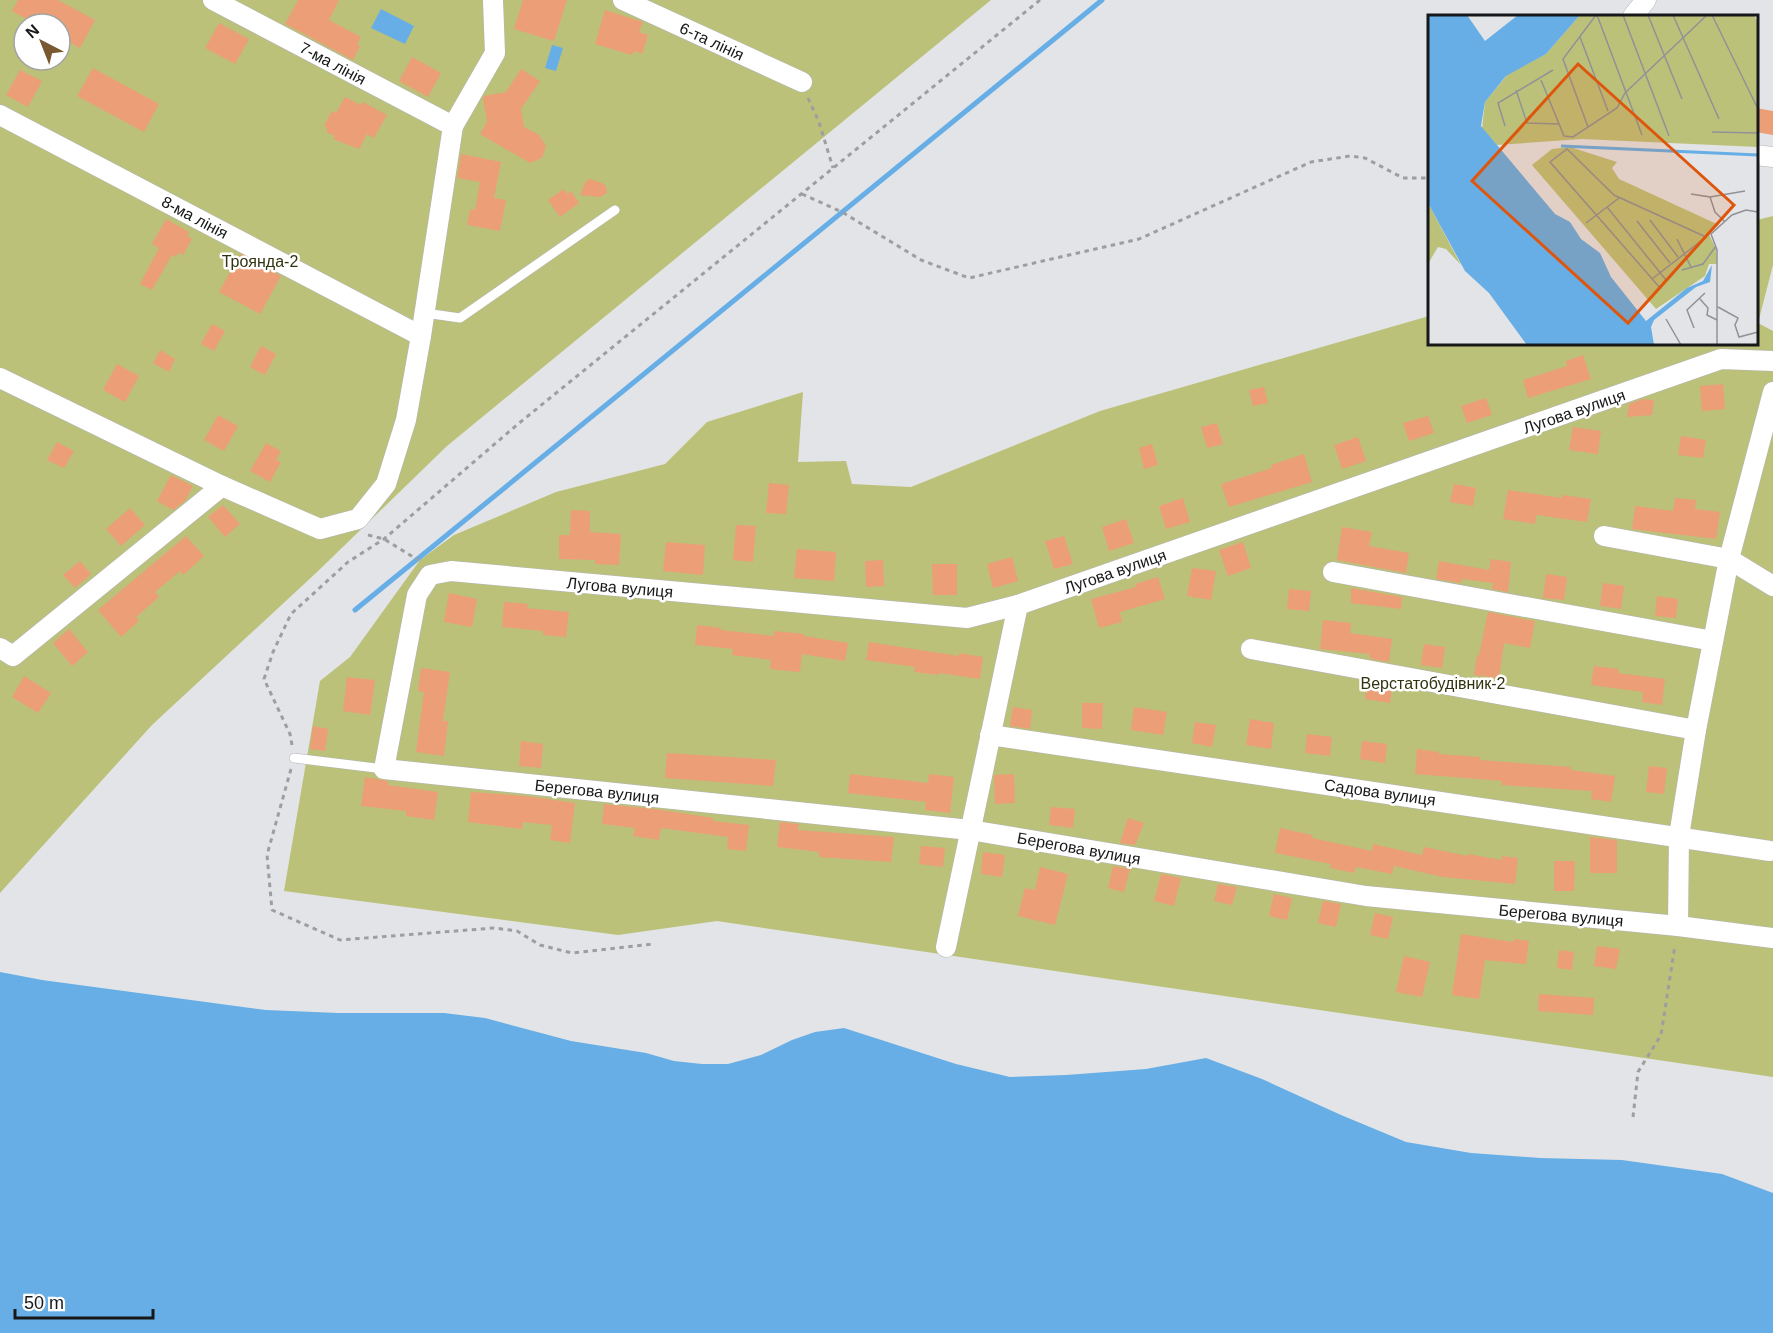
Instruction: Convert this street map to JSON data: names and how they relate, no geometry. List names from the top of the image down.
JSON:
{
  "streets": {
    "street": [
      "6-та лінія",
      "7-ма лінія",
      "8-ма лінія",
      "Лугова вулиця",
      "Берегова вулиця",
      "Садова вулиця"
    ]
  },
  "parks": ["Троянда-2", "Верстатобудівник-2"],
  "scale_bar": "50 m",
  "north": "top left"
}
